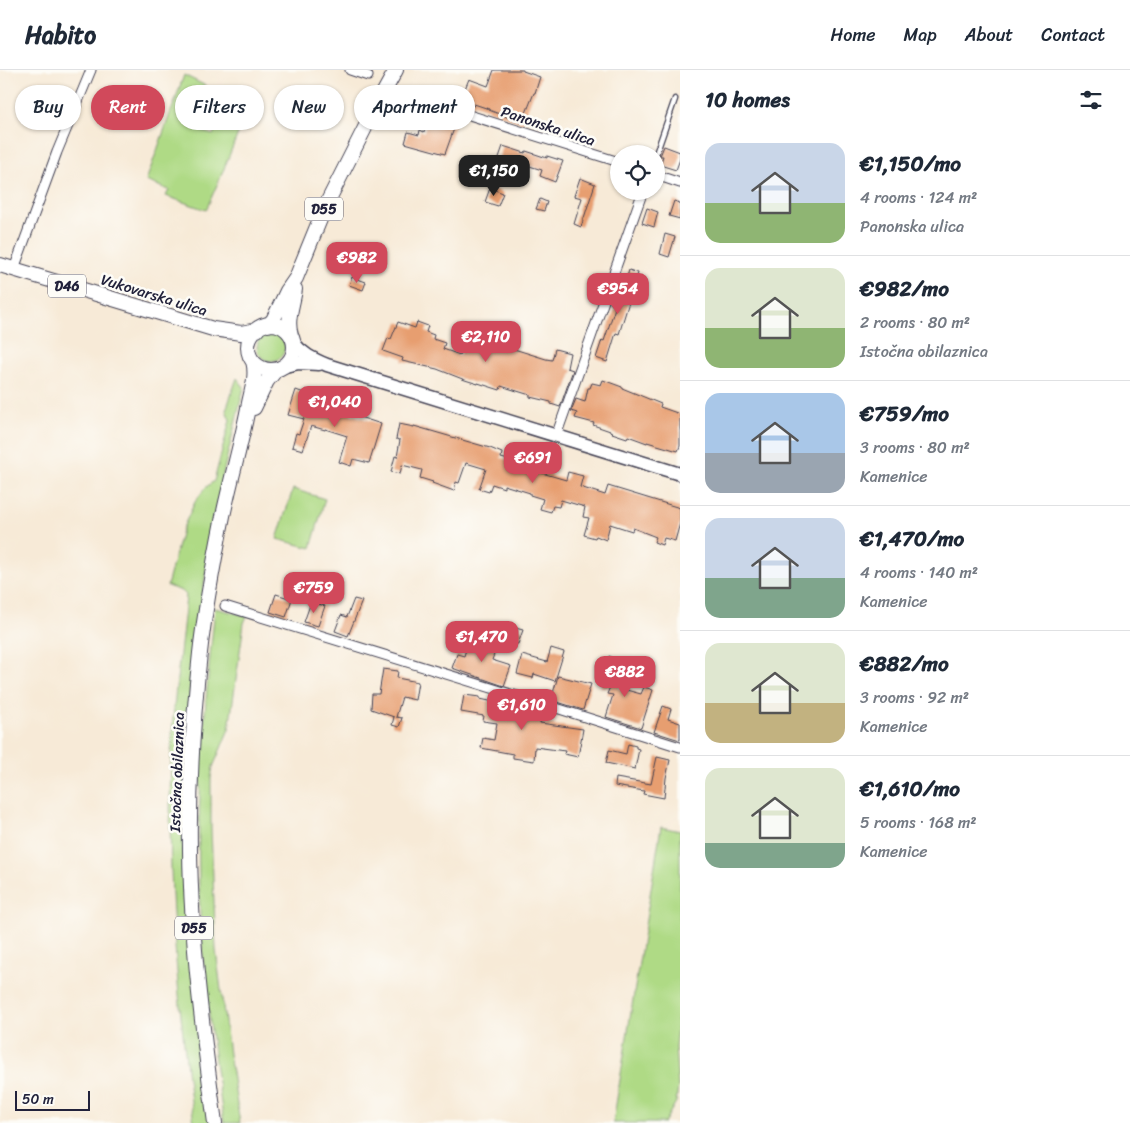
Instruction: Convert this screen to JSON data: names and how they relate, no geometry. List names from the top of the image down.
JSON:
{
  "streets": {
    "main road": [
      "D55",
      "D46",
      "Vukovarska ulica",
      "Istočna obilaznica"
    ],
    "street": ["Panonska ulica"]
  },
  "crossings": [
    ["D55", "Vukovarska ulica"],
    ["D55", "Istočna obilaznica"],
    ["Vukovarska ulica", "Istočna obilaznica"]
  ],
  "scale_bar": "50 m",
  "page": {
    "header": "Habito",
    "nav": [
      "Home",
      "Map",
      "About",
      "Contact"
    ],
    "heading": "10 homes",
    "chip": [
      "Buy",
      "Rent",
      "Filters",
      "New",
      "Apartment"
    ],
    "list": [
      {
        "name": "€1,150/mo",
        "note": "4 rooms · 124 m² · Panonska ulica"
      },
      {
        "name": "€982/mo",
        "note": "2 rooms · 80 m² · Istočna obilaznica"
      },
      {
        "name": "€759/mo",
        "note": "3 rooms · 80 m² · Kamenice"
      },
      {
        "name": "€1,470/mo",
        "note": "4 rooms · 140 m² · Kamenice"
      },
      {
        "name": "€882/mo",
        "note": "3 rooms · 92 m² · Kamenice"
      },
      {
        "name": "€1,610/mo",
        "note": "5 rooms · 168 m² · Kamenice"
      }
    ],
    "price": [
      "€1,150",
      "€982",
      "€954",
      "€2,110",
      "€1,040",
      "€691",
      "€759",
      "€1,470",
      "€882",
      "€1,610"
    ],
    "scale": "50 m"
  }
}
